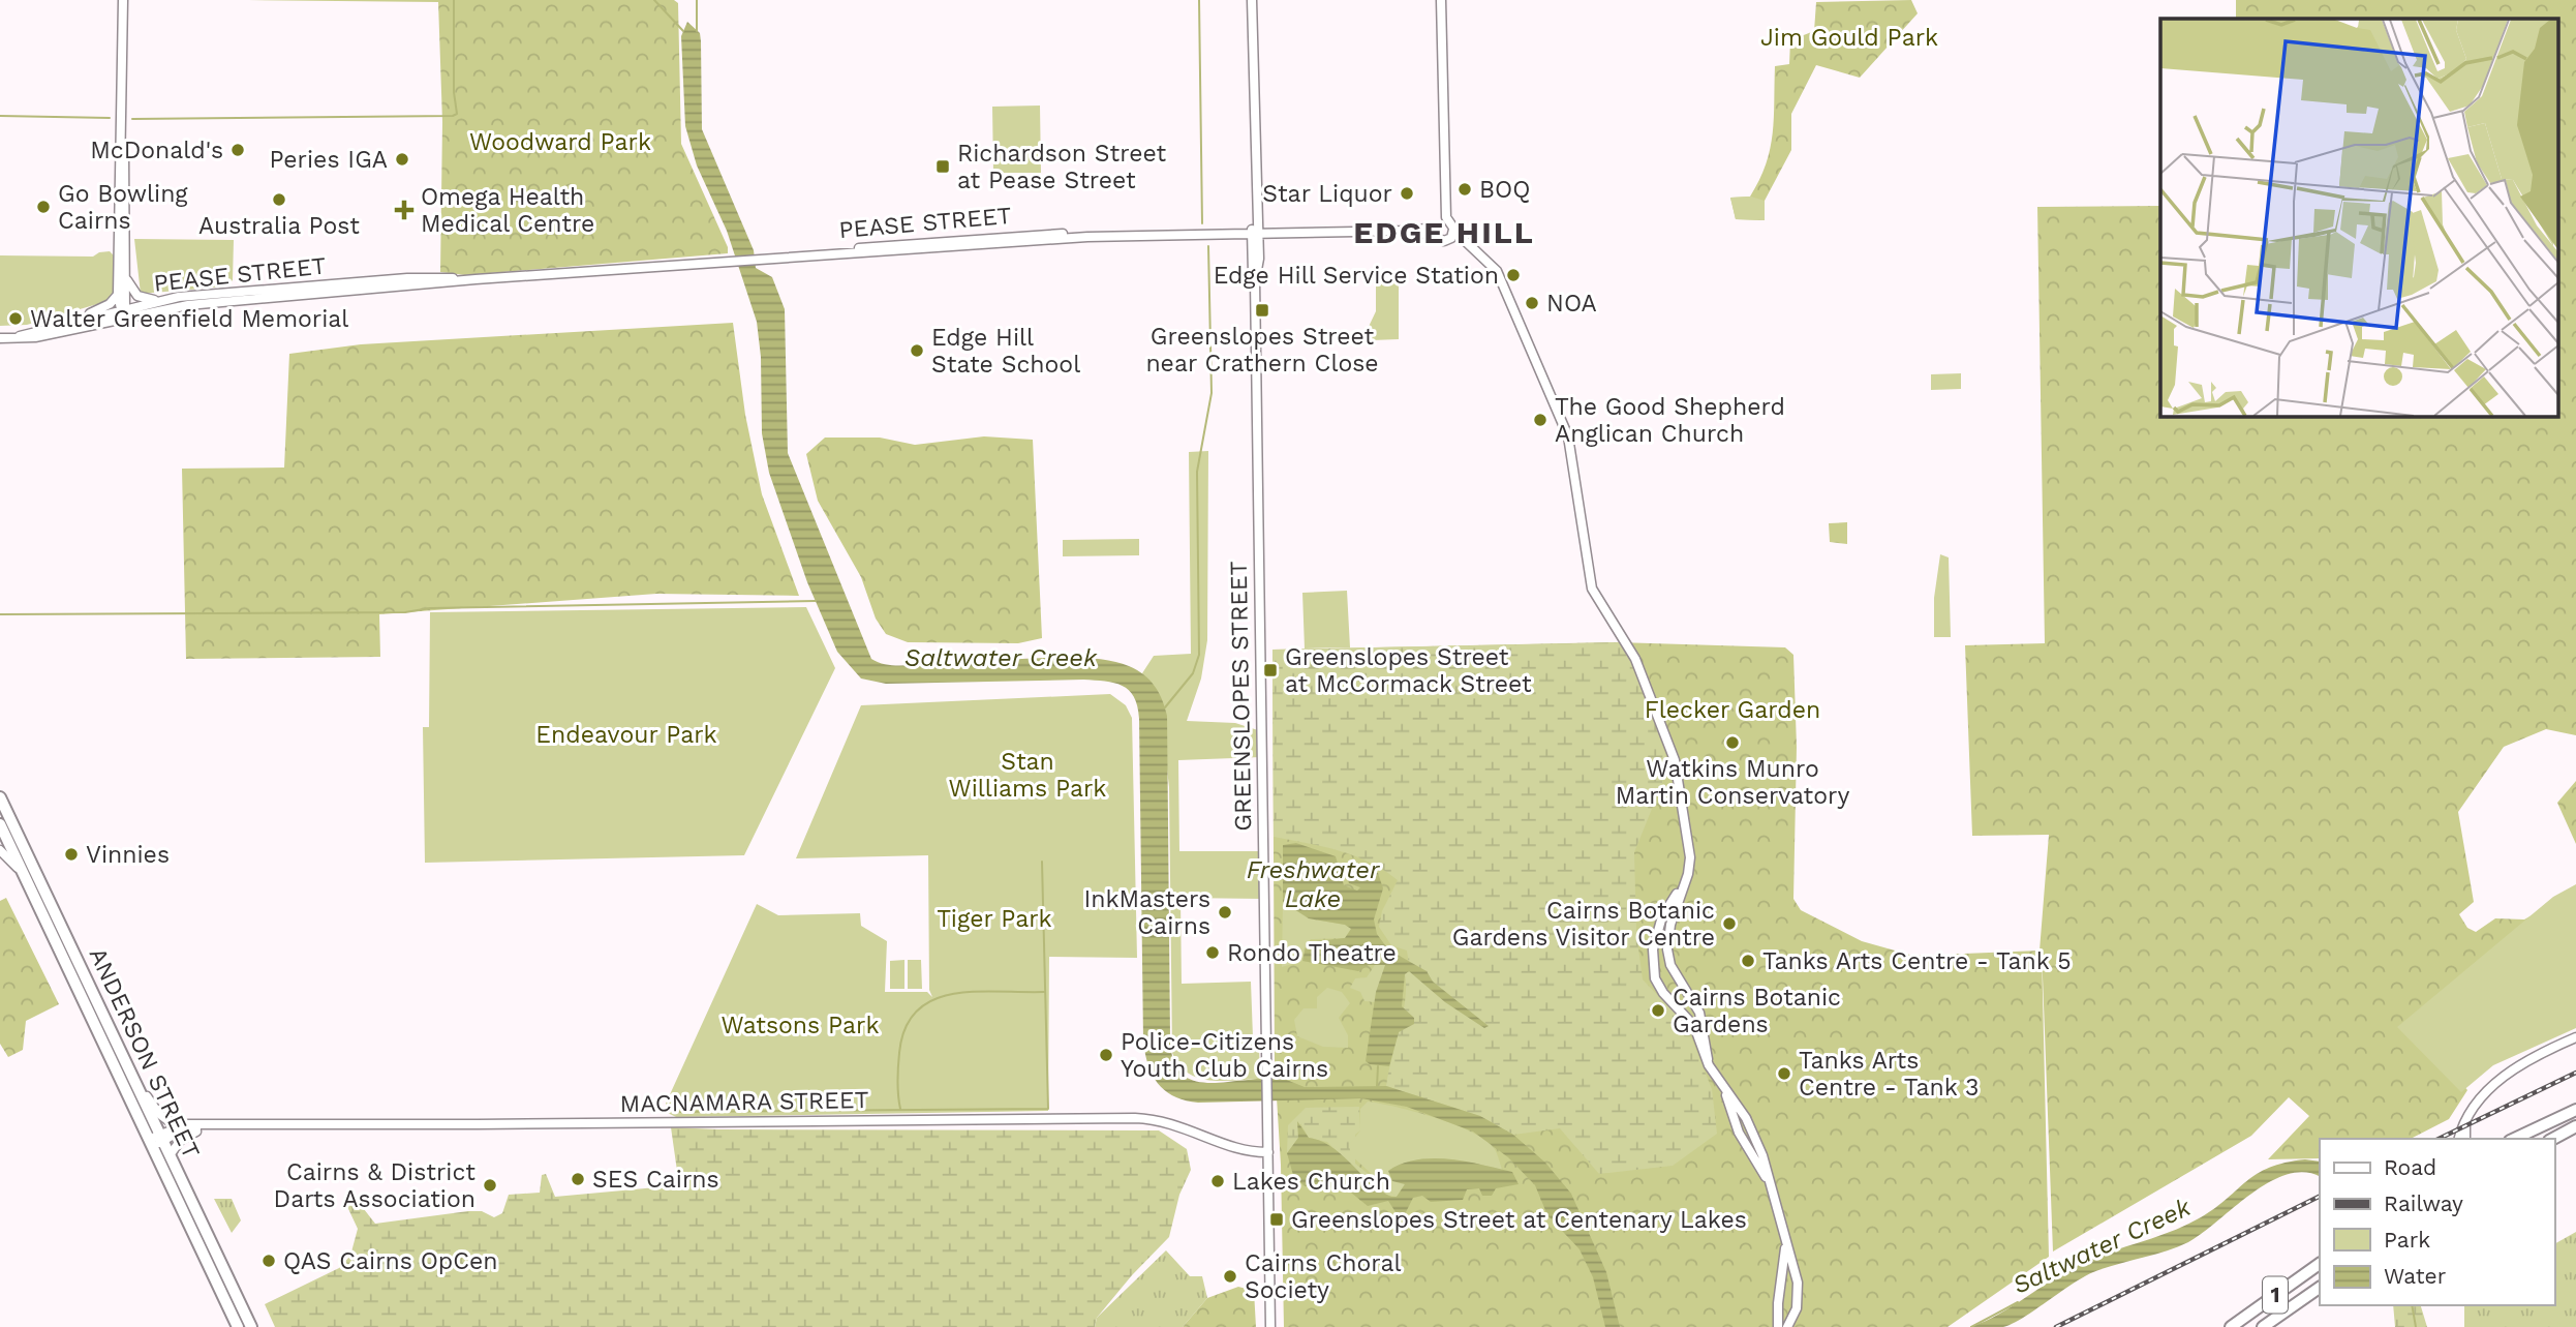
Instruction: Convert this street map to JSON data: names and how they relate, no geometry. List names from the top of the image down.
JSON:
{
  "streets": {
    "main road": ["ANDERSON STREET", "1"],
    "street": ["PEASE STREET", "GREENSLOPES STREET", "MACNAMARA STREET"]
  },
  "crossings": [
    ["PEASE STREET", "GREENSLOPES STREET"],
    ["GREENSLOPES STREET", "MACNAMARA STREET"],
    ["ANDERSON STREET", "MACNAMARA STREET"]
  ],
  "districts": ["EDGE HILL"],
  "water": ["Saltwater Creek", "Freshwater Lake"],
  "parks": [
    "Jim Gould Park",
    "Woodward Park",
    "Flecker Garden",
    "Endeavour Park",
    "Stan Williams Park",
    "Tiger Park",
    "Watsons Park"
  ],
  "places": {
    "other": [
      "McDonald's",
      "Peries IGA",
      "BOQ",
      "Star Liquor",
      "Australia Post",
      "Go Bowling Cairns",
      "Edge Hill Service Station",
      "NOA",
      "Walter Greenfield Memorial",
      "Edge Hill State School",
      "The Good Shepherd Anglican Church",
      "Watkins Munro Martin Conservatory",
      "Vinnies",
      "InkMasters Cairns",
      "Cairns Botanic Gardens Visitor Centre",
      "Rondo Theatre",
      "Tanks Arts Centre - Tank 5",
      "Cairns Botanic Gardens",
      "Police-Citizens Youth Club Cairns",
      "Tanks Arts Centre - Tank 3",
      "SES Cairns",
      "Lakes Church",
      "Cairns & District Darts Association",
      "QAS Cairns OpCen",
      "Cairns Choral Society"
    ],
    "transit": [
      "Richardson Street at Pease Street",
      "Greenslopes Street near Crathern Close",
      "Greenslopes Street at McCormack Street",
      "Greenslopes Street at Centenary Lakes"
    ],
    "health": ["Omega Health Medical Centre"]
  },
  "legend": [
    "Road",
    "Railway",
    "Park",
    "Water"
  ]
}
